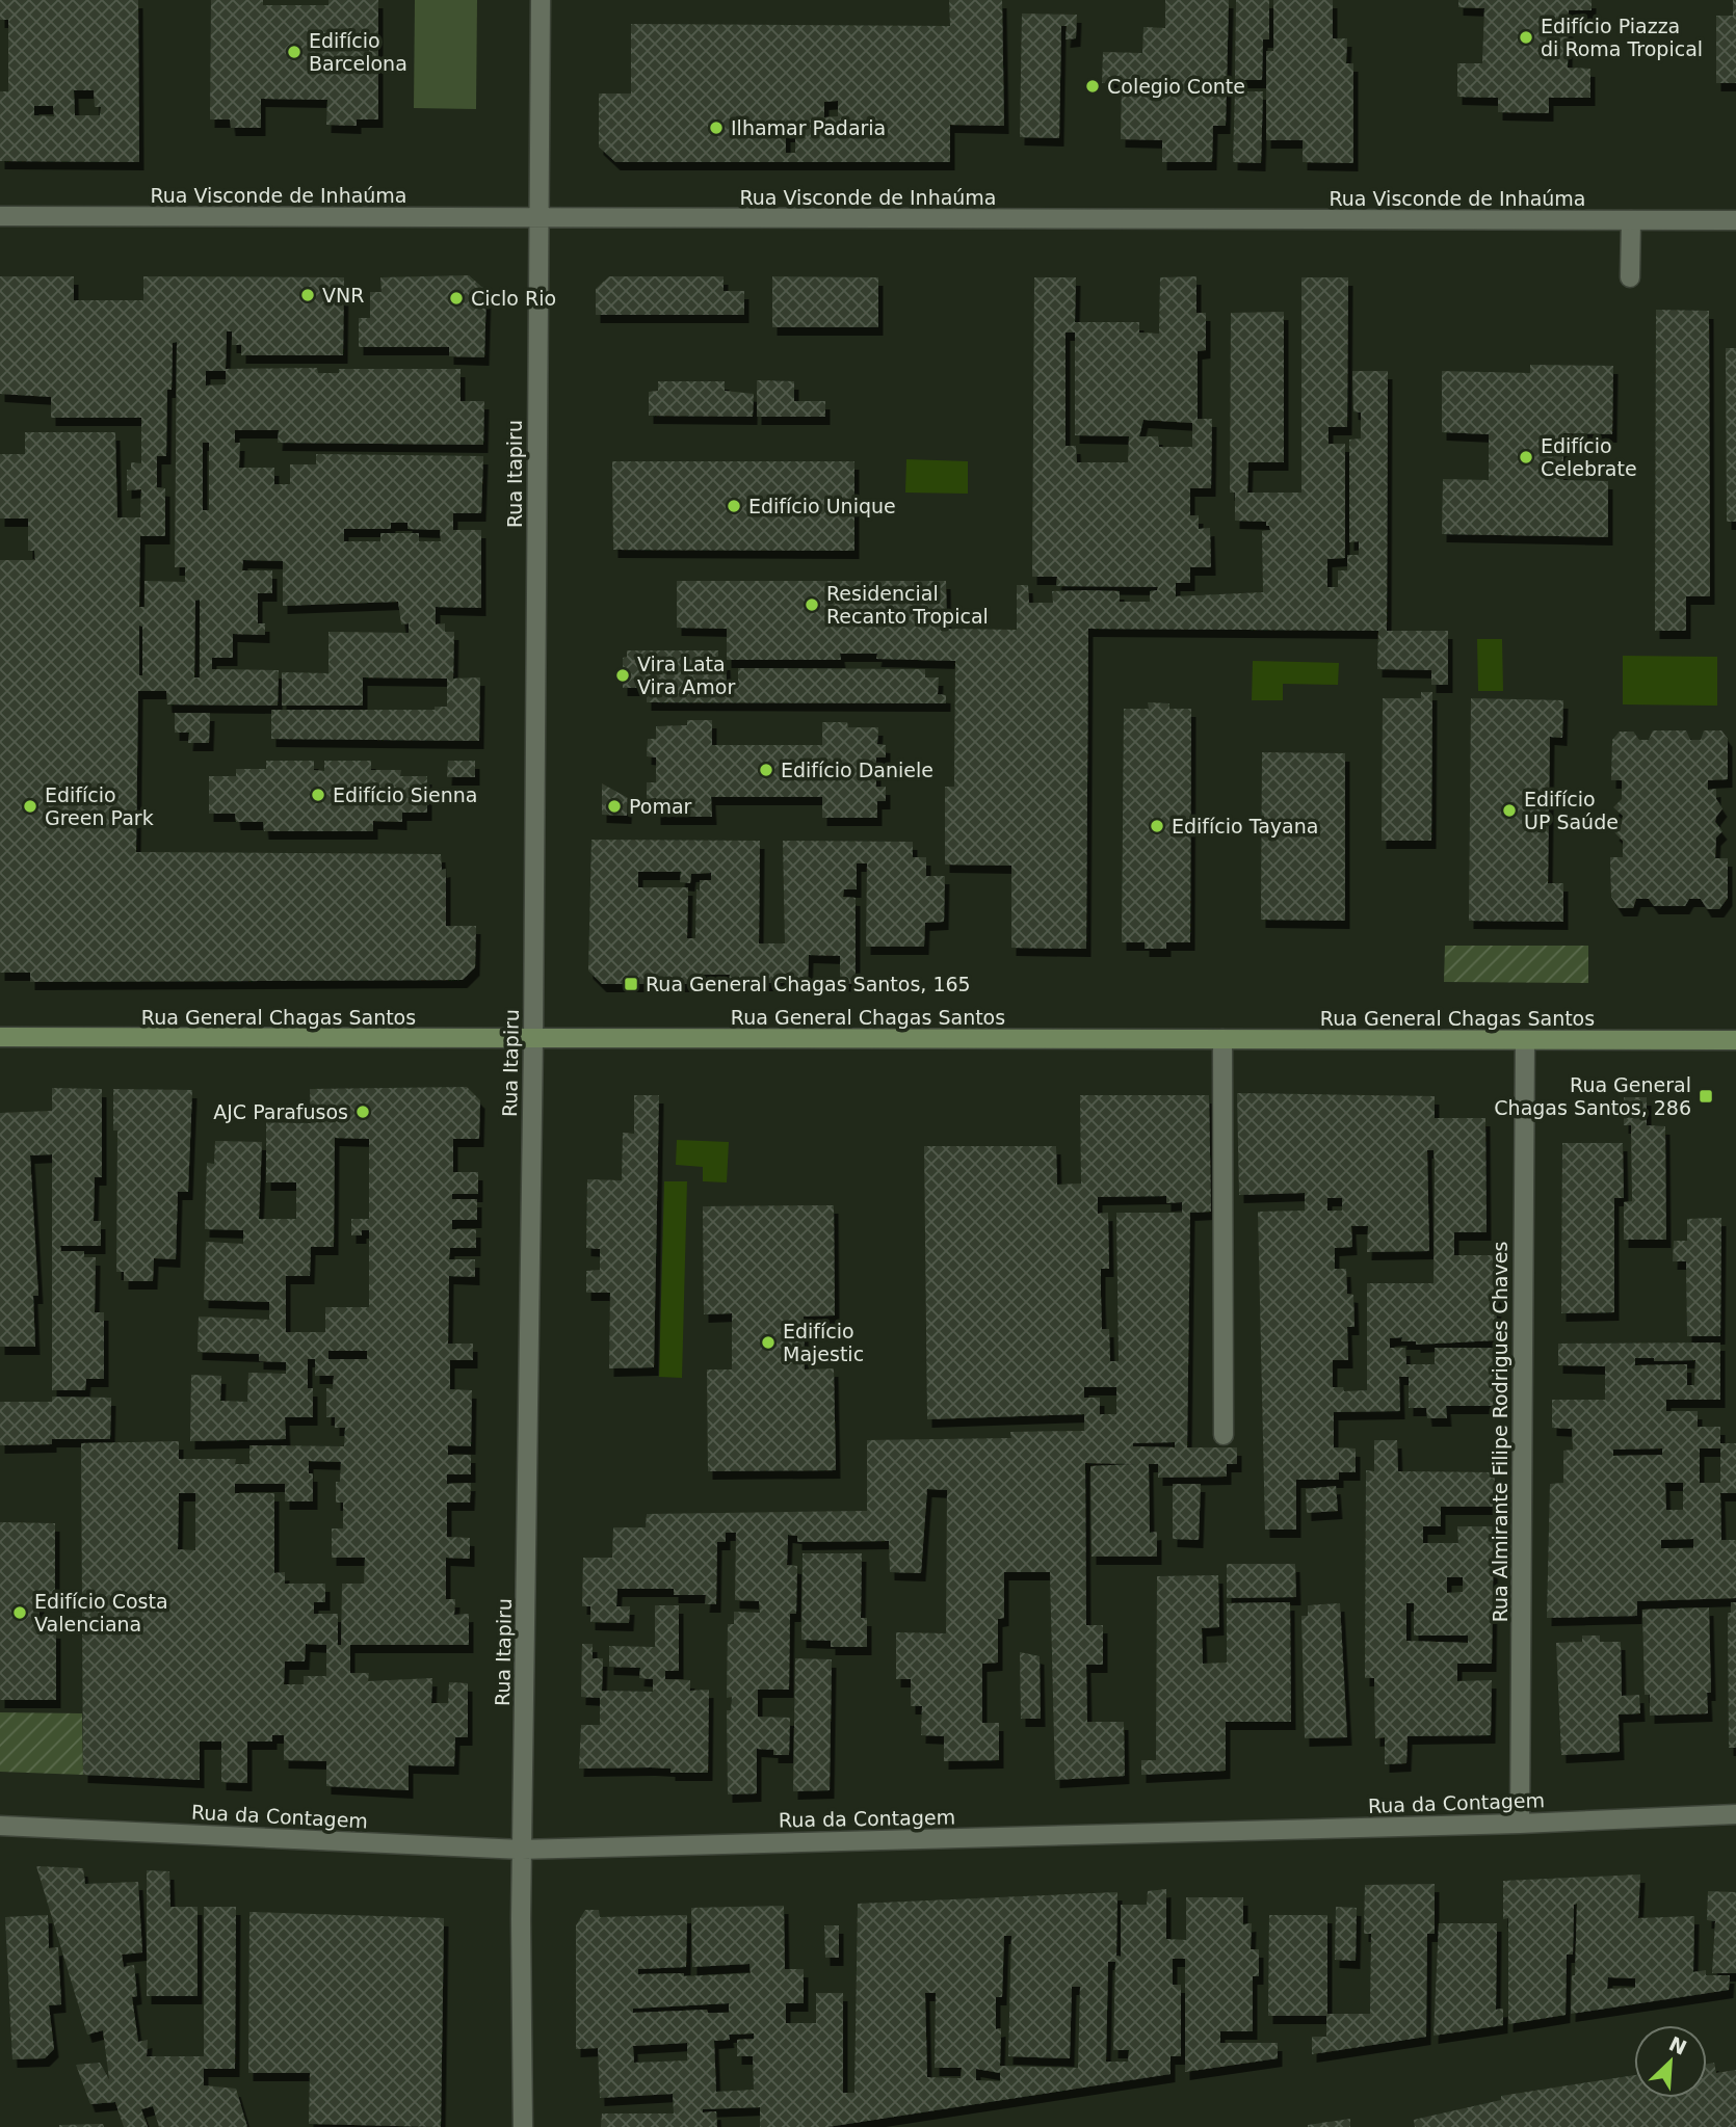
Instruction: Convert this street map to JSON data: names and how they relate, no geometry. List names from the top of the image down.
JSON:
{
  "streets": {
    "street": [
      "Rua Visconde de Inhaúma",
      "Rua Itapiru",
      "Rua General Chagas Santos",
      "Rua Almirante Filipe Rodrigues Chaves",
      "Rua da Contagem"
    ]
  },
  "crossings": [
    ["Rua Visconde de Inhaúma", "Rua Itapiru"],
    ["Rua Itapiru", "Rua General Chagas Santos"],
    ["Rua Itapiru", "Rua da Contagem"],
    ["Rua General Chagas Santos", "Rua Almirante Filipe Rodrigues Chaves"],
    ["Rua Almirante Filipe Rodrigues Chaves", "Rua da Contagem"]
  ],
  "places": {
    "other": [
      "Edifício Piazza di Roma Tropical",
      "Edifício Barcelona",
      "Colegio Conte",
      "Ilhamar Padaria",
      "VNR",
      "Ciclo Rio",
      "Edifício Celebrate",
      "Edifício Unique",
      "Residencial Recanto Tropical",
      "Vira Lata Vira Amor",
      "Edifício Daniele",
      "Edifício Sienna",
      "Edifício Green Park",
      "Pomar",
      "Edifício UP Saúde",
      "Edifício Tayana",
      "AJC Parafusos",
      "Edifício Majestic",
      "Edifício Costa Valenciana"
    ],
    "transit": ["Rua General Chagas Santos, 165", "Rua General Chagas Santos, 286"]
  },
  "north": "top right"
}
